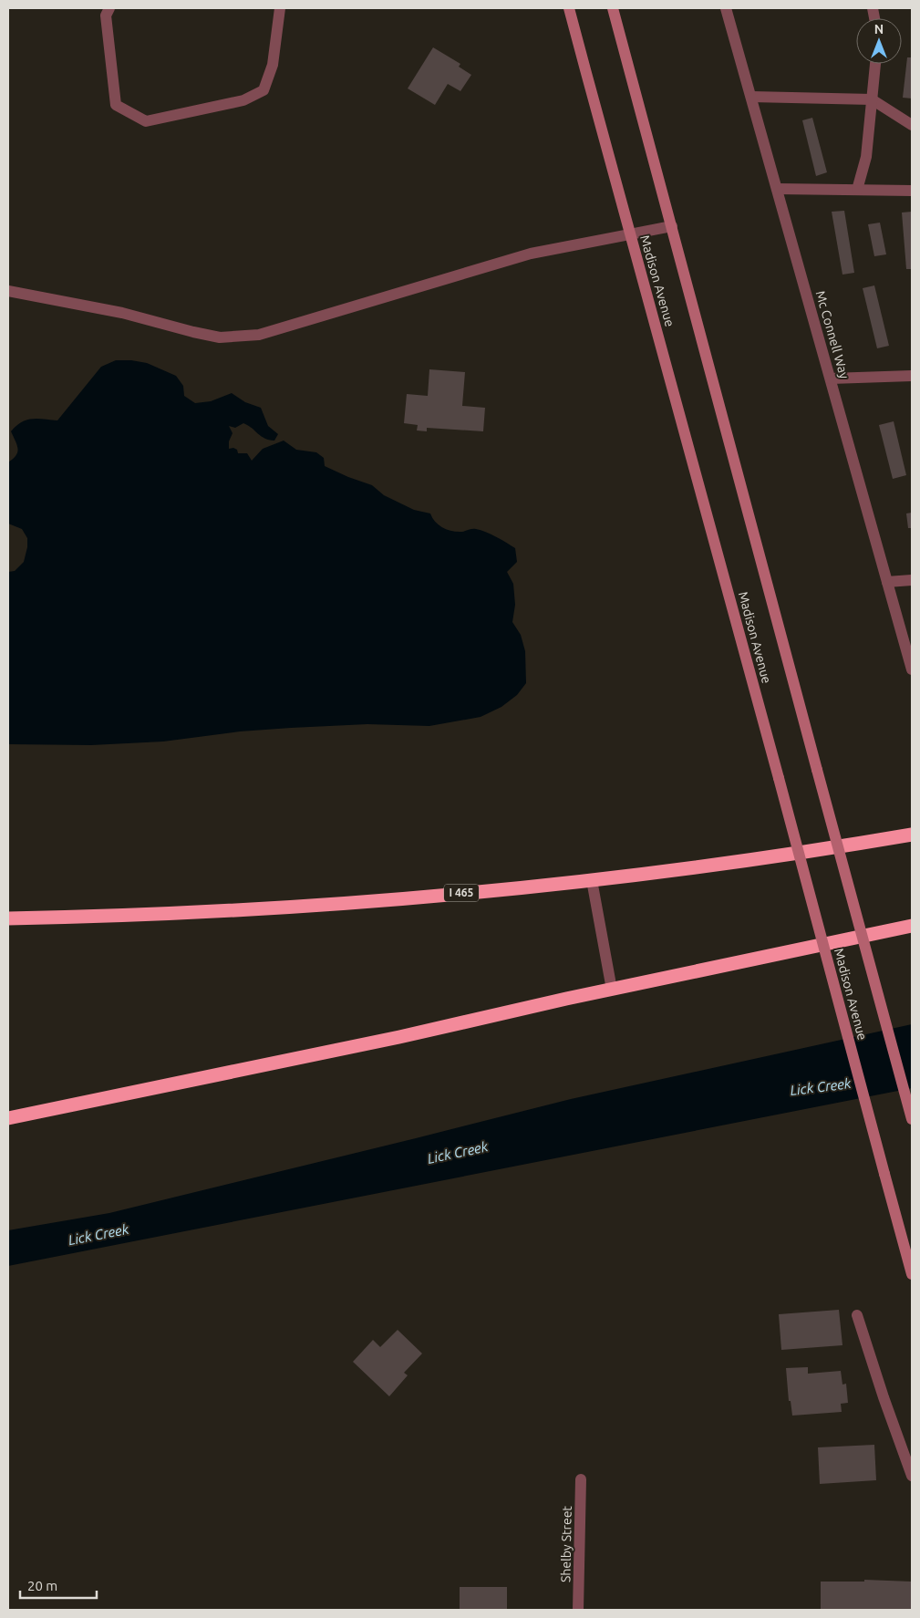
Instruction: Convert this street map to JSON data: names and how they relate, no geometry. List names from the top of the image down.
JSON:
{
  "streets": {
    "highway": ["I 465"],
    "main road": ["Madison Avenue"],
    "street": ["Mc Connell Way", "Shelby Street"]
  },
  "water": ["Lick Creek"],
  "scale_bar": "20 m",
  "north": "top"
}
